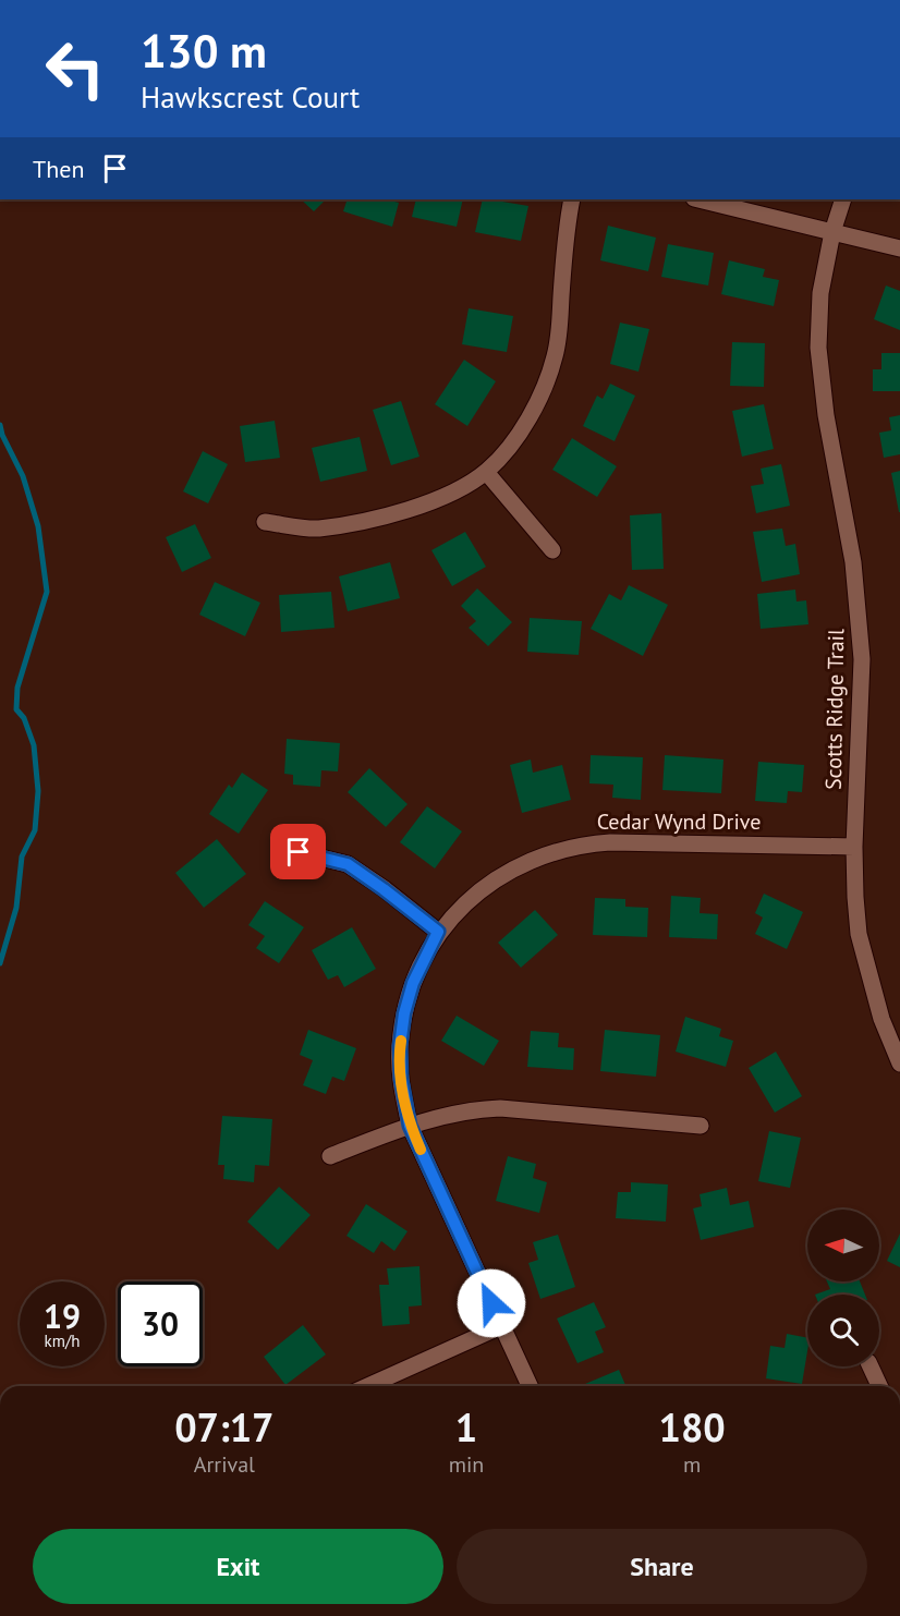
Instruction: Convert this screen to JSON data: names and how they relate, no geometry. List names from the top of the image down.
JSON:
{
  "streets": {
    "street": ["Scotts Ridge Trail", "Cedar Wynd Drive"]
  },
  "crossings": [
    ["Scotts Ridge Trail", "Cedar Wynd Drive"]
  ],
  "north": "left",
  "page": {
    "turn": ["130 m", "Hawkscrest Court"],
    "then": "Then",
    "speed": "19 km/h",
    "limit": "30",
    "eta": [
      "07:17",
      "Arrival",
      "1",
      "min",
      "180",
      "m"
    ],
    "buttons": ["Exit", "Share"]
  }
}
